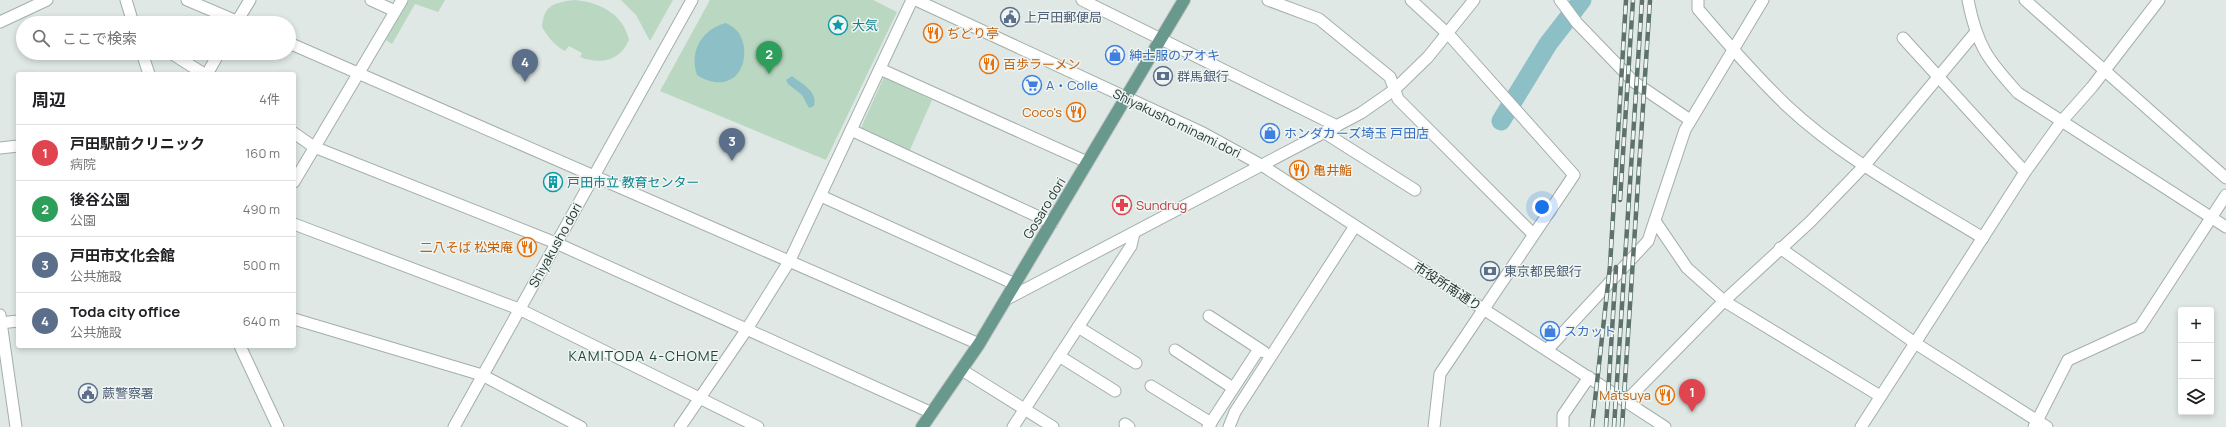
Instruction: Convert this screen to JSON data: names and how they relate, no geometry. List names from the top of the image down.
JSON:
{
  "streets": {
    "main road": ["Gosaro dori"],
    "street": ["Shiyakusho minami dori", "Shiyakusho dori", "市役所南通り"]
  },
  "crossings": [
    ["Shiyakusho minami dori", "Gosaro dori"],
    ["Shiyakusho minami dori", "市役所南通り"]
  ],
  "districts": ["KAMITODA 4-CHOME"],
  "places": {
    "public building": ["上戸田郵便局", "蕨警察署"],
    "place": ["大気"],
    "restaurant": [
      "ぢどり亭",
      "百歩ラーメン",
      "Coco's",
      "亀井鮨",
      "二八そば 松栄庵",
      "Matsuya"
    ],
    "shop": ["紳士服のアオキ", "ホンダカーズ埼玉 戸田店", "スカット"],
    "bank": ["群馬銀行", "東京都民銀行"],
    "supermarket": ["A・Colle"],
    "building": ["戸田市立 教育センター"],
    "pharmacy": ["Sundrug"]
  },
  "page": {
    "search": "ここで検索",
    "pins": [
      "2",
      "4",
      "3",
      "1"
    ],
    "heading": ["周辺", "4件"],
    "list": [
      {
        "mark": "1",
        "name": "戸田駅前クリニック",
        "note": "病院",
        "value": "160 m"
      },
      {
        "mark": "2",
        "name": "後谷公園",
        "note": "公園",
        "value": "490 m"
      },
      {
        "mark": "3",
        "name": "戸田市文化会館",
        "note": "公共施設",
        "value": "500 m"
      },
      {
        "mark": "4",
        "name": "Toda city office",
        "note": "公共施設",
        "value": "640 m"
      }
    ],
    "map_buttons": ["+", "−"]
  }
}
